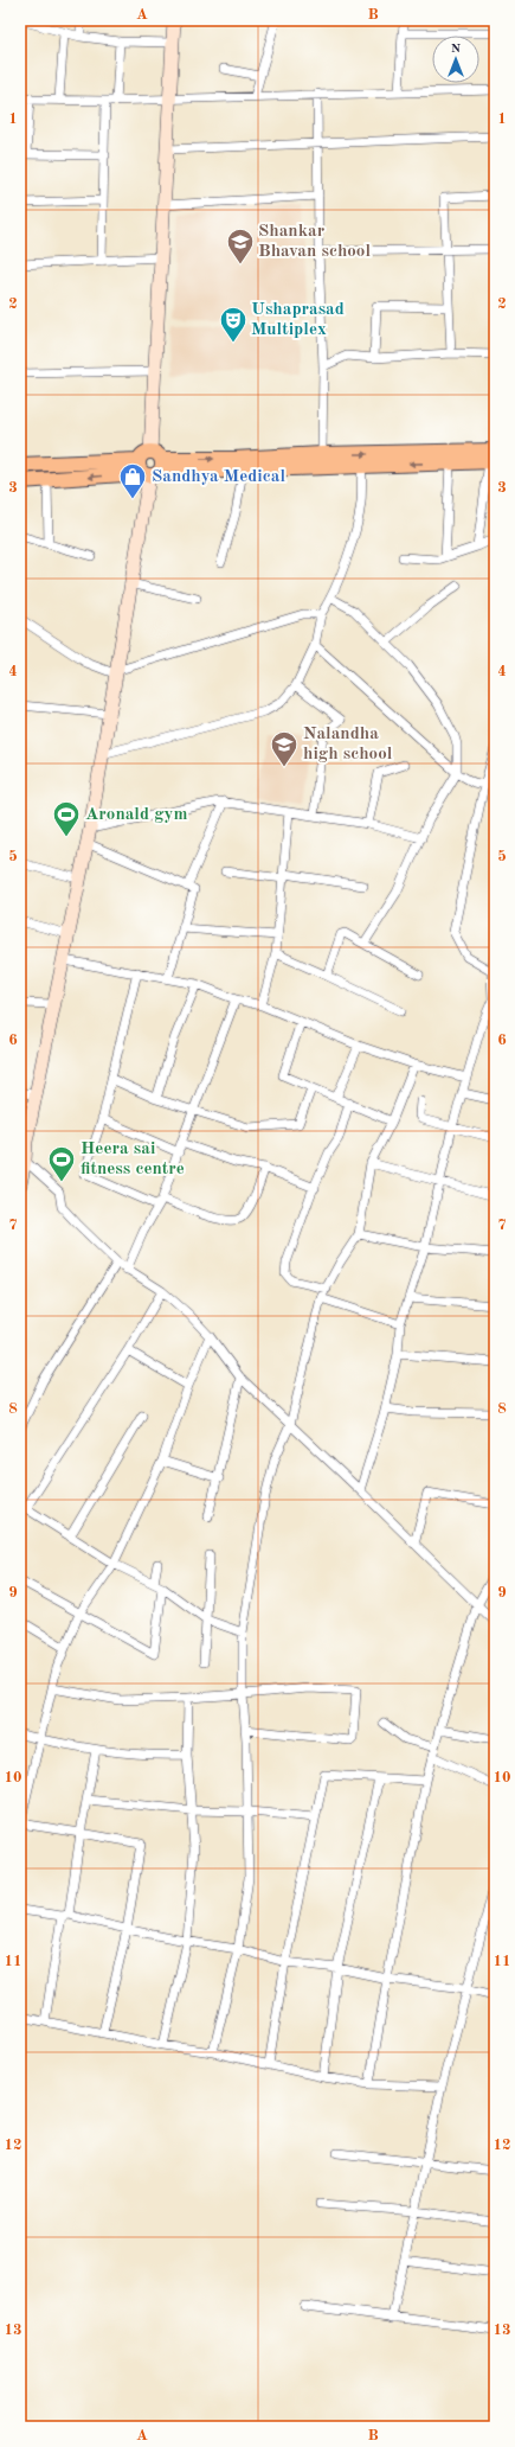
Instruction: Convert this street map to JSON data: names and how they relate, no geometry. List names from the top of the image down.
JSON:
{
  "places": {
    "school or university": ["Shankar Bhavan school", "Nalandha high school"],
    "theatre": ["Ushaprasad Multiplex"],
    "shop": ["Sandhya Medical"],
    "sports": ["Aronald gym", "Heera sai fitness centre"]
  },
  "north": "top",
  "grid": {
    "columns": ["A", "B"],
    "rows": [
      "1",
      "2",
      "3",
      "4",
      "5",
      "6",
      "7",
      "8",
      "9",
      "10",
      "11",
      "12",
      "13"
    ]
  }
}
